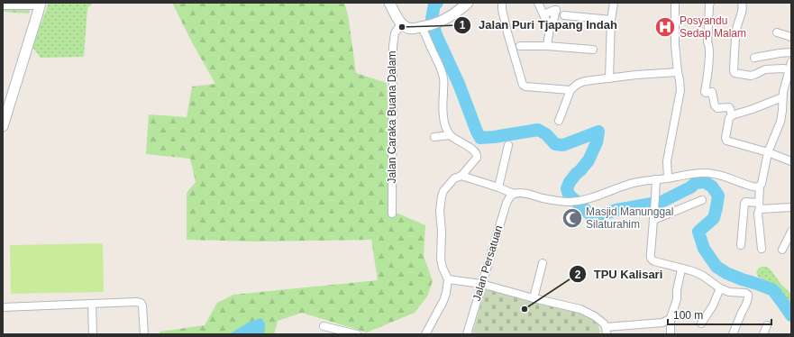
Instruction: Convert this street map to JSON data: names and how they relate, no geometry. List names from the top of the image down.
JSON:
{
  "streets": {
    "street": ["Jalan Caraka Buana Dalam", "Jalan Persatuan"]
  },
  "places": {
    "other": ["Jalan Puri Tjapang Indah", "TPU Kalisari"],
    "hospital": ["Posyandu Sedap Malam"],
    "mosque": ["Masjid Manunggal Silaturahim"]
  },
  "scale_bar": "100 m"
}
